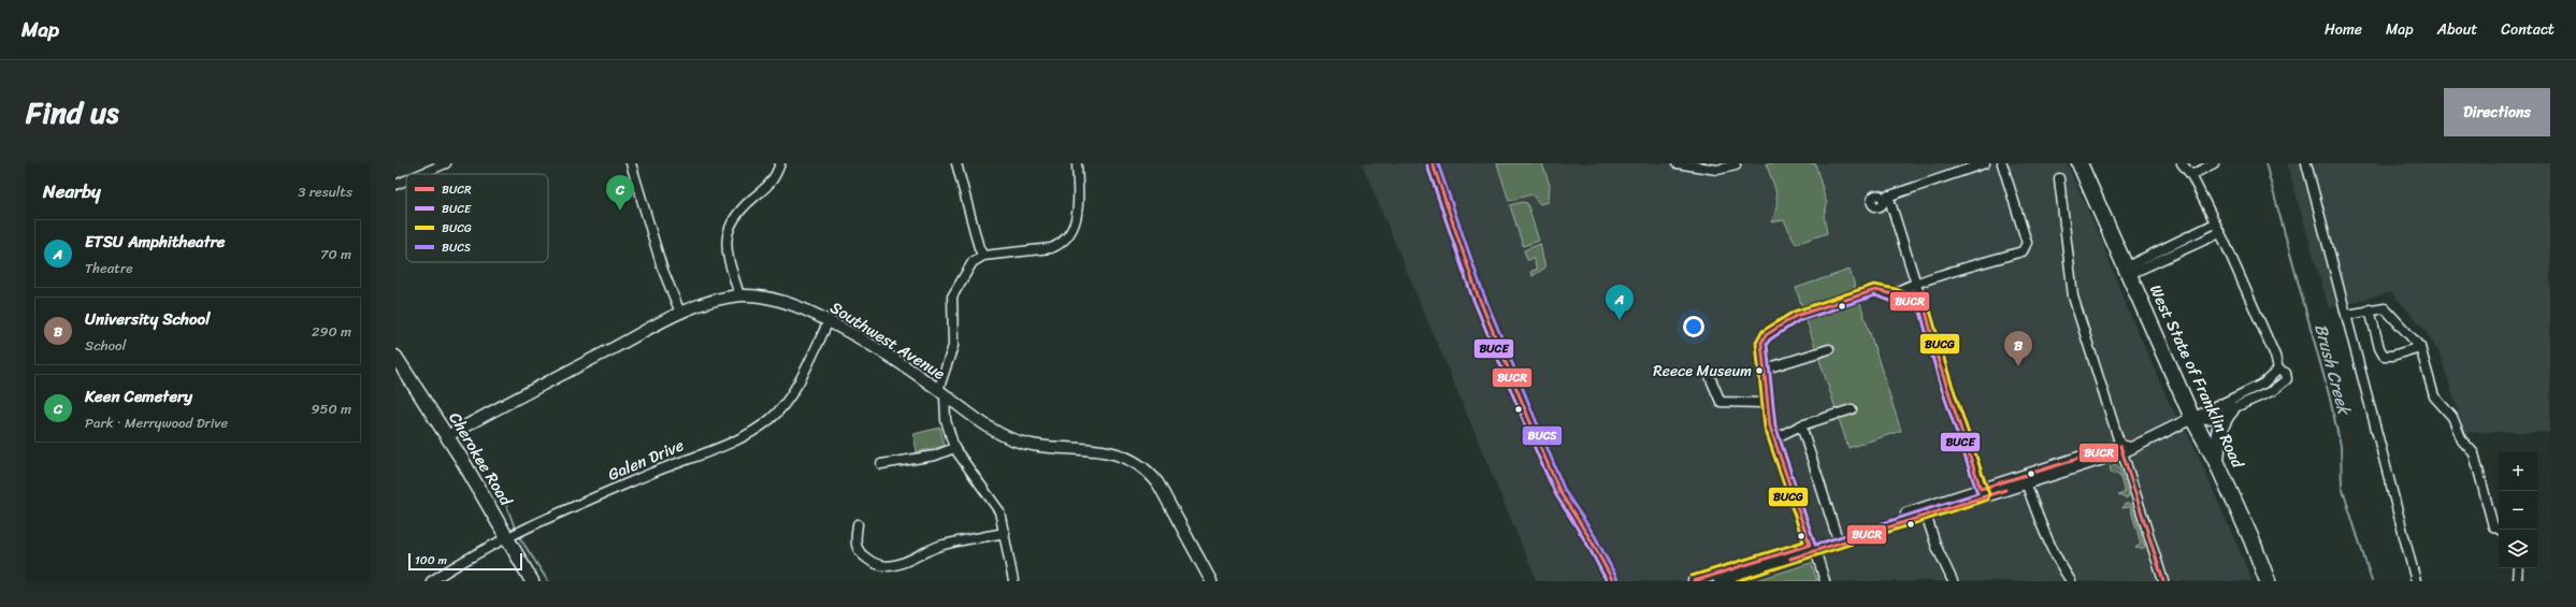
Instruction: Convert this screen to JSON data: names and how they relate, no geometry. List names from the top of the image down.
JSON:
{
  "streets": {
    "highway": ["West State of Franklin Road"],
    "main road": ["Cherokee Road"],
    "street": ["Southwest Avenue", "Galen Drive"]
  },
  "crossings": [
    ["Southwest Avenue", "Cherokee Road"],
    ["Southwest Avenue", "Galen Drive"],
    ["Cherokee Road", "Galen Drive"]
  ],
  "water": ["Brush Creek"],
  "places": ["Reece Museum"],
  "lines": [
    "transit line BUCR",
    "transit line BUCS",
    "transit line BUCE",
    "transit line BUCG"
  ],
  "legend": [
    "BUCR",
    "BUCE",
    "BUCG",
    "BUCS"
  ],
  "scale_bar": "100 m",
  "page": {
    "header": "Map",
    "nav": [
      "Home",
      "Map",
      "About",
      "Contact"
    ],
    "title": "Find us",
    "buttons": "Directions",
    "heading": ["Nearby", "3 results"],
    "pins": ["C", "A", "B"],
    "list": [
      {
        "mark": "A",
        "name": "ETSU Amphitheatre",
        "note": "Theatre",
        "value": "70 m"
      },
      {
        "mark": "B",
        "name": "University School",
        "note": "School",
        "value": "290 m"
      },
      {
        "mark": "C",
        "name": "Keen Cemetery",
        "note": "Park · Merrywood Drive",
        "value": "950 m"
      }
    ],
    "map_buttons": ["+", "−"],
    "scale": "100 m"
  }
}
